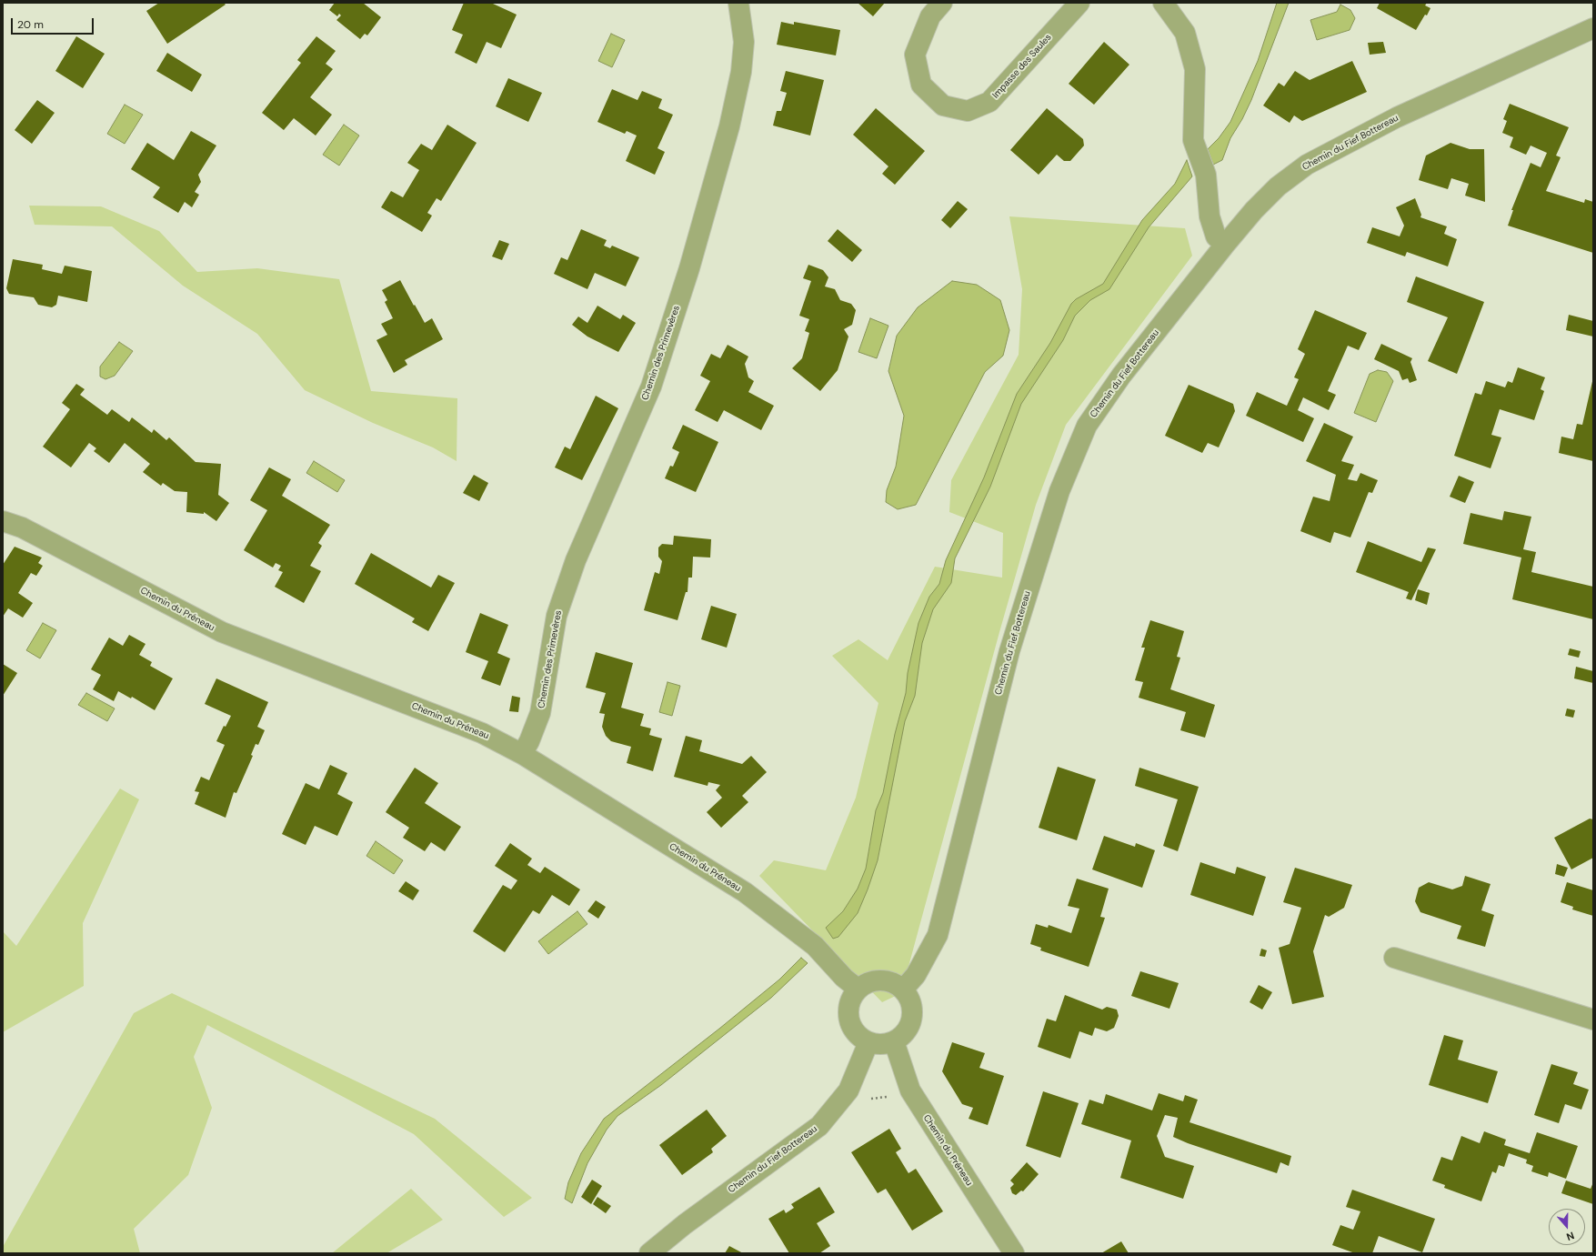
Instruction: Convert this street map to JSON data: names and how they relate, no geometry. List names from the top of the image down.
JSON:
{
  "streets": {
    "street": [
      "Impasse des Saules",
      "Chemin du Fief Bottereau",
      "Chemin des Primevères",
      "Chemin du Préneau"
    ]
  },
  "crossings": [
    ["Chemin du Fief Bottereau", "Chemin du Préneau"],
    ["Chemin des Primevères", "Chemin du Préneau"]
  ],
  "scale_bar": "20 m",
  "north": "bottom"
}
